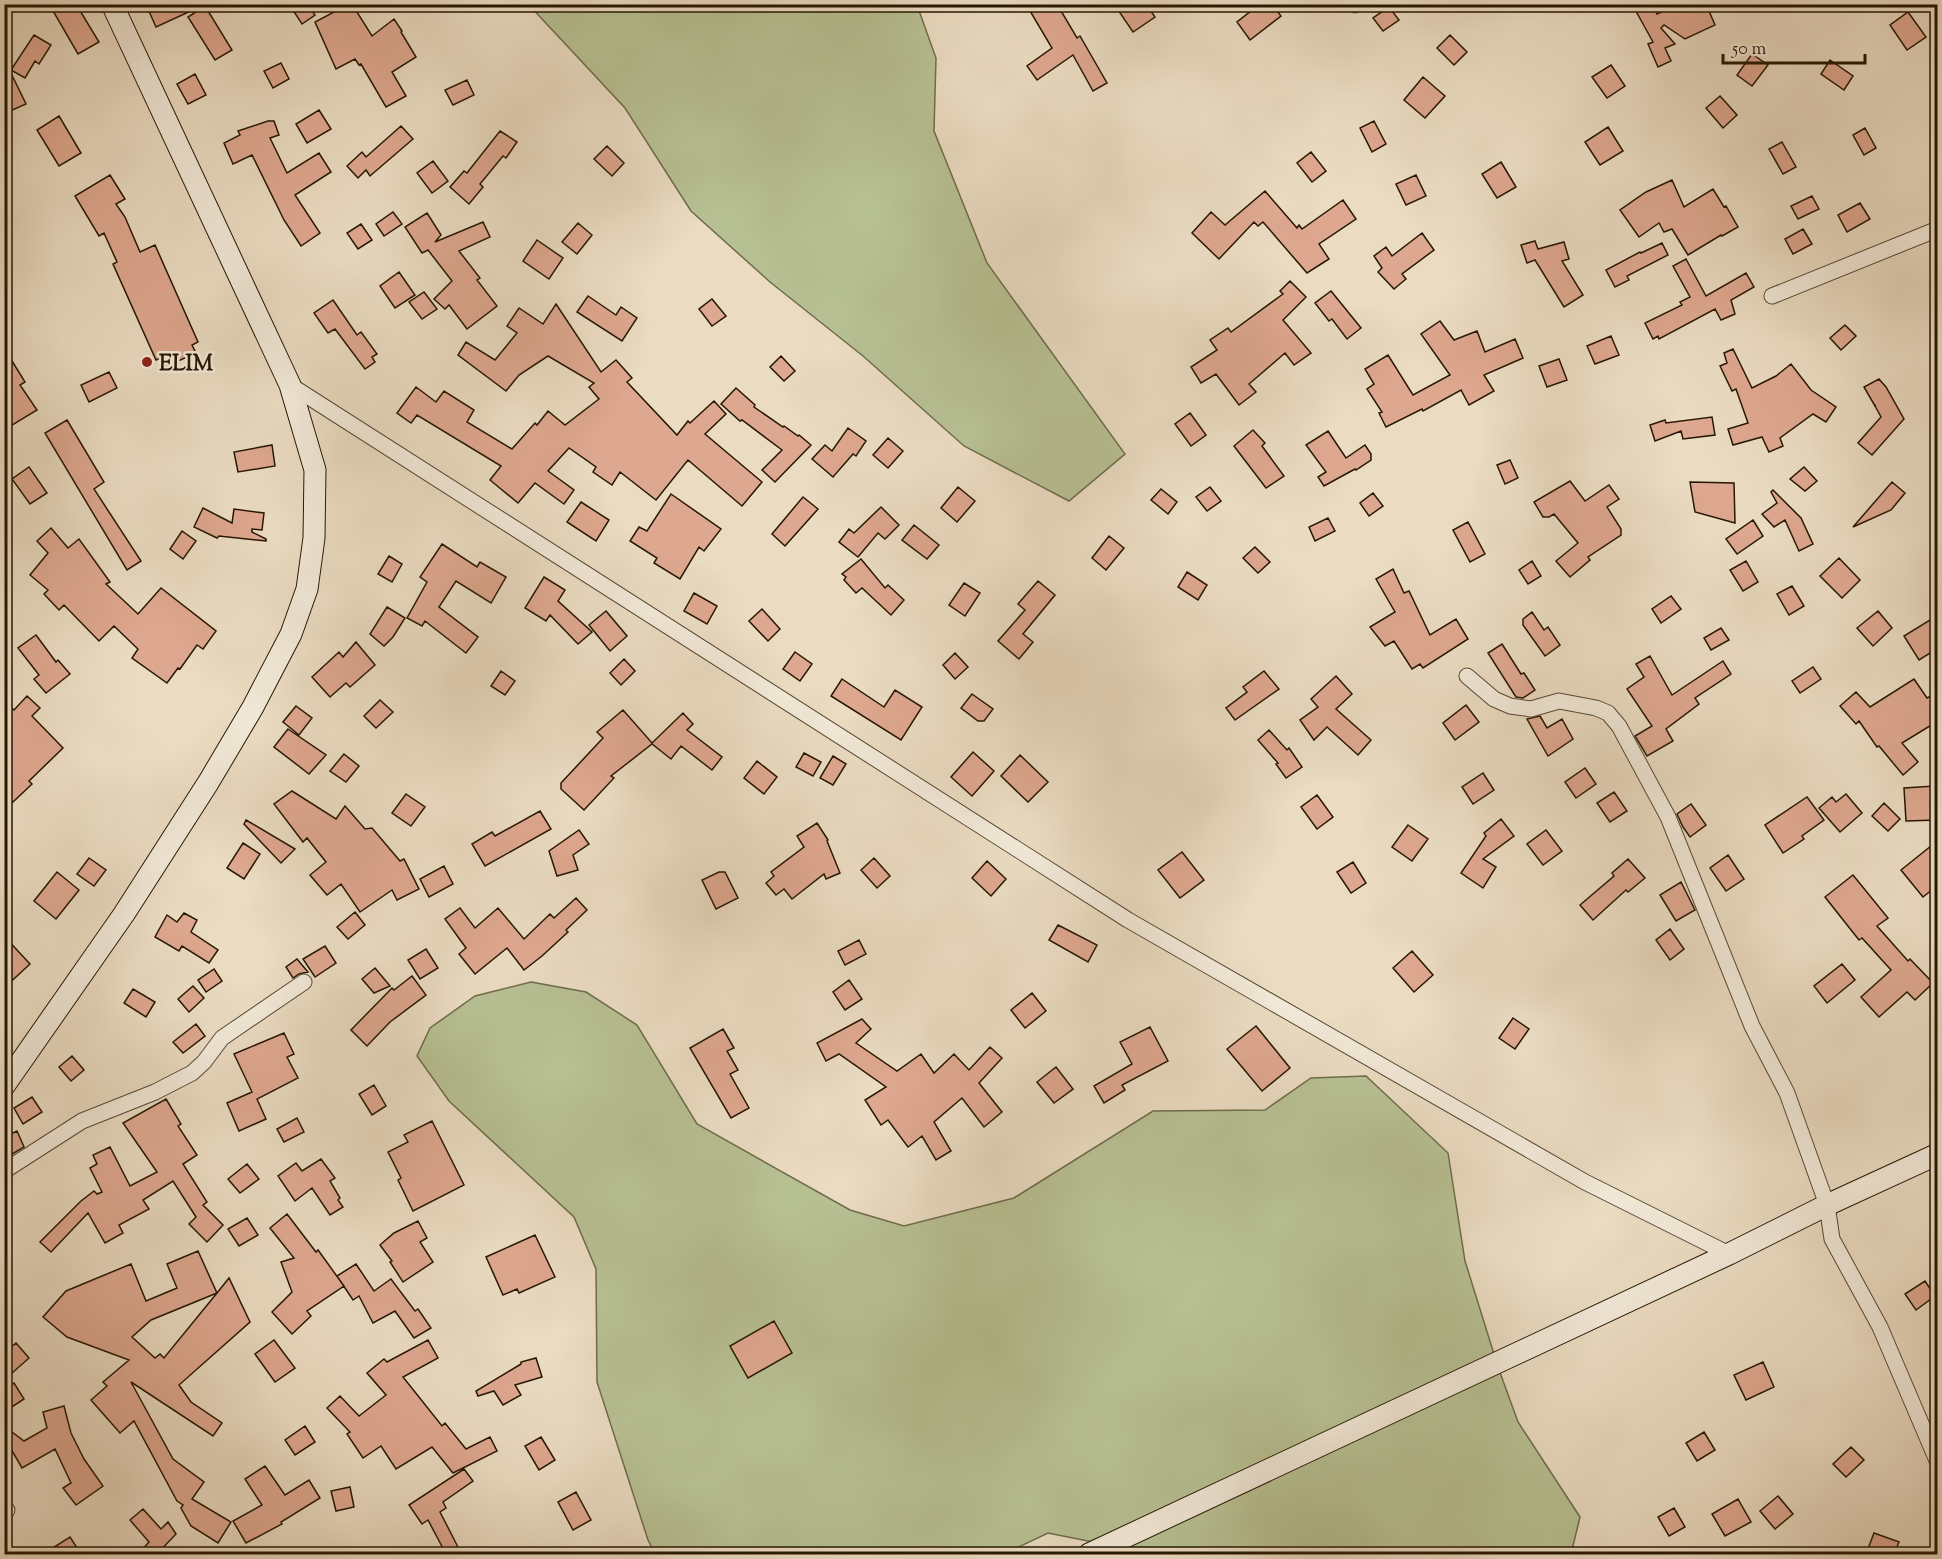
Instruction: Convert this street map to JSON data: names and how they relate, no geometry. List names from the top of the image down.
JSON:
{
  "places": ["ELIM"],
  "scale_bar": "50 m"
}
